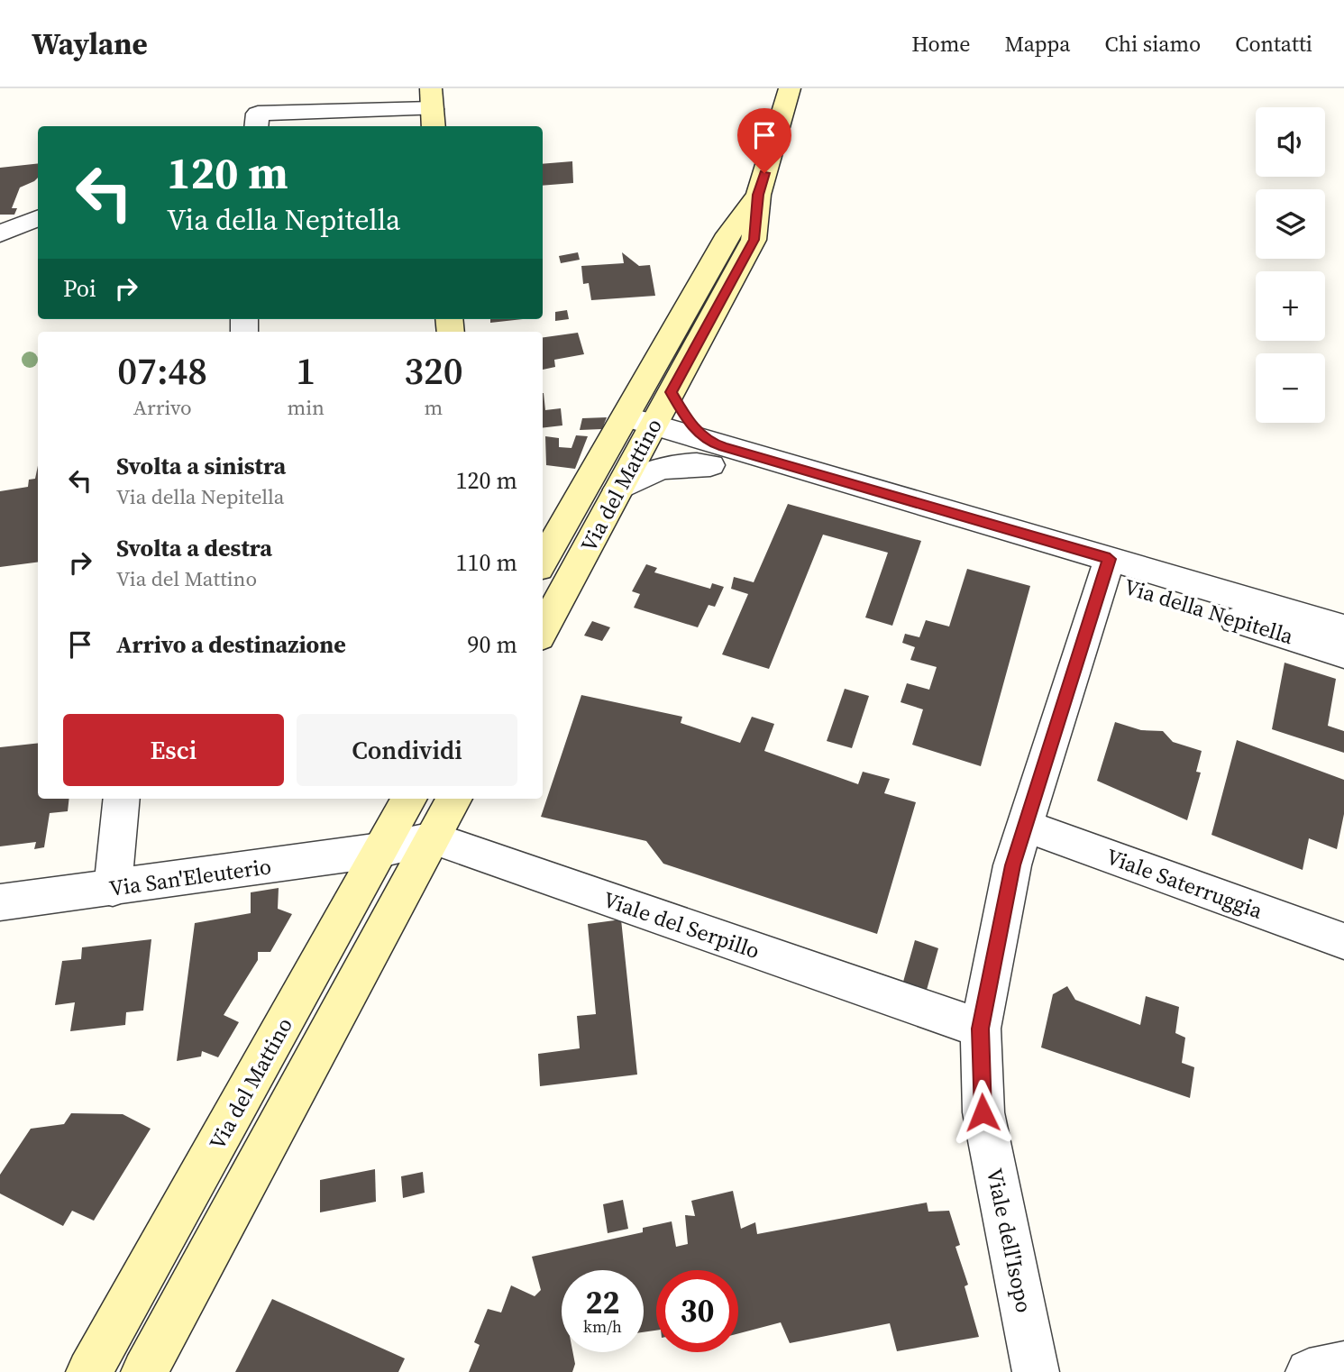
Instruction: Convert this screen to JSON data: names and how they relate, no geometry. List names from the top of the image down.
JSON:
{
  "streets": {
    "main road": ["Via del Mattino"],
    "street": [
      "Via della Nepitella",
      "Via San'Eleuterio",
      "Viale Saterruggia",
      "Viale del Serpillo",
      "Viale dell'Isopo"
    ]
  },
  "crossings": [
    ["Via del Mattino", "Via della Nepitella"],
    ["Via del Mattino", "Via San'Eleuterio"],
    ["Via del Mattino", "Viale del Serpillo"],
    ["Via della Nepitella", "Viale dell'Isopo"],
    ["Viale Saterruggia", "Viale dell'Isopo"],
    ["Viale del Serpillo", "Viale dell'Isopo"]
  ],
  "page": {
    "header": "Waylane",
    "nav": [
      "Home",
      "Mappa",
      "Chi siamo",
      "Contatti"
    ],
    "map_buttons": ["+", "−"],
    "turn": ["120 m", "Via della Nepitella"],
    "then": "Poi",
    "eta": [
      "07:48",
      "Arrivo",
      "1",
      "min",
      "320",
      "m"
    ],
    "list": [
      {
        "name": "Svolta a sinistra",
        "note": "Via della Nepitella",
        "value": "120 m"
      },
      {
        "name": "Svolta a destra",
        "note": "Via del Mattino",
        "value": "110 m"
      },
      {
        "name": "Arrivo a destinazione",
        "value": "90 m"
      }
    ],
    "buttons": ["Esci", "Condividi"],
    "speed": "22 km/h",
    "limit": "30"
  }
}
